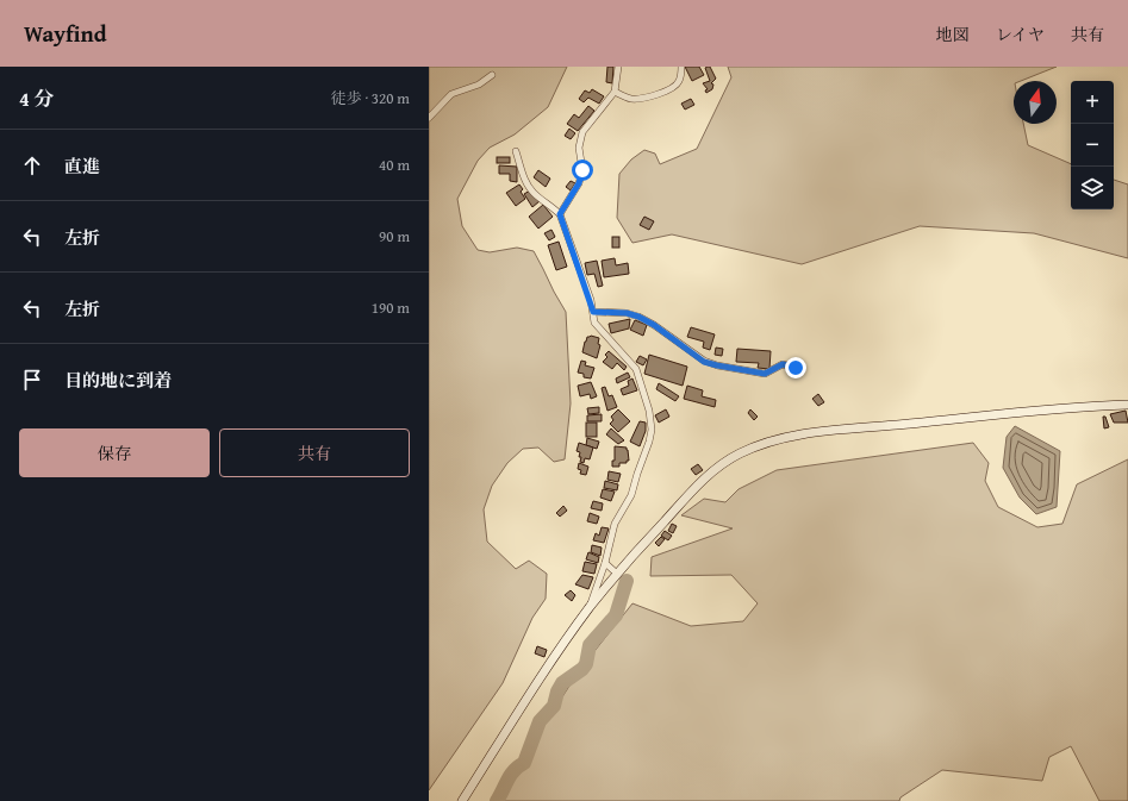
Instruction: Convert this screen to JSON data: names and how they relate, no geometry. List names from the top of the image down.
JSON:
{
  "north": "top",
  "page": {
    "header": "Wayfind",
    "nav": ["地図", "レイヤ", "共有"],
    "heading": ["4 分", "徒歩 · 320 m"],
    "map_buttons": ["+", "−"],
    "list": [
      ["直進", "40 m"],
      ["左折", "90 m"],
      ["左折", "190 m"],
      "目的地に到着"
    ],
    "buttons": ["保存", "共有"]
  }
}
